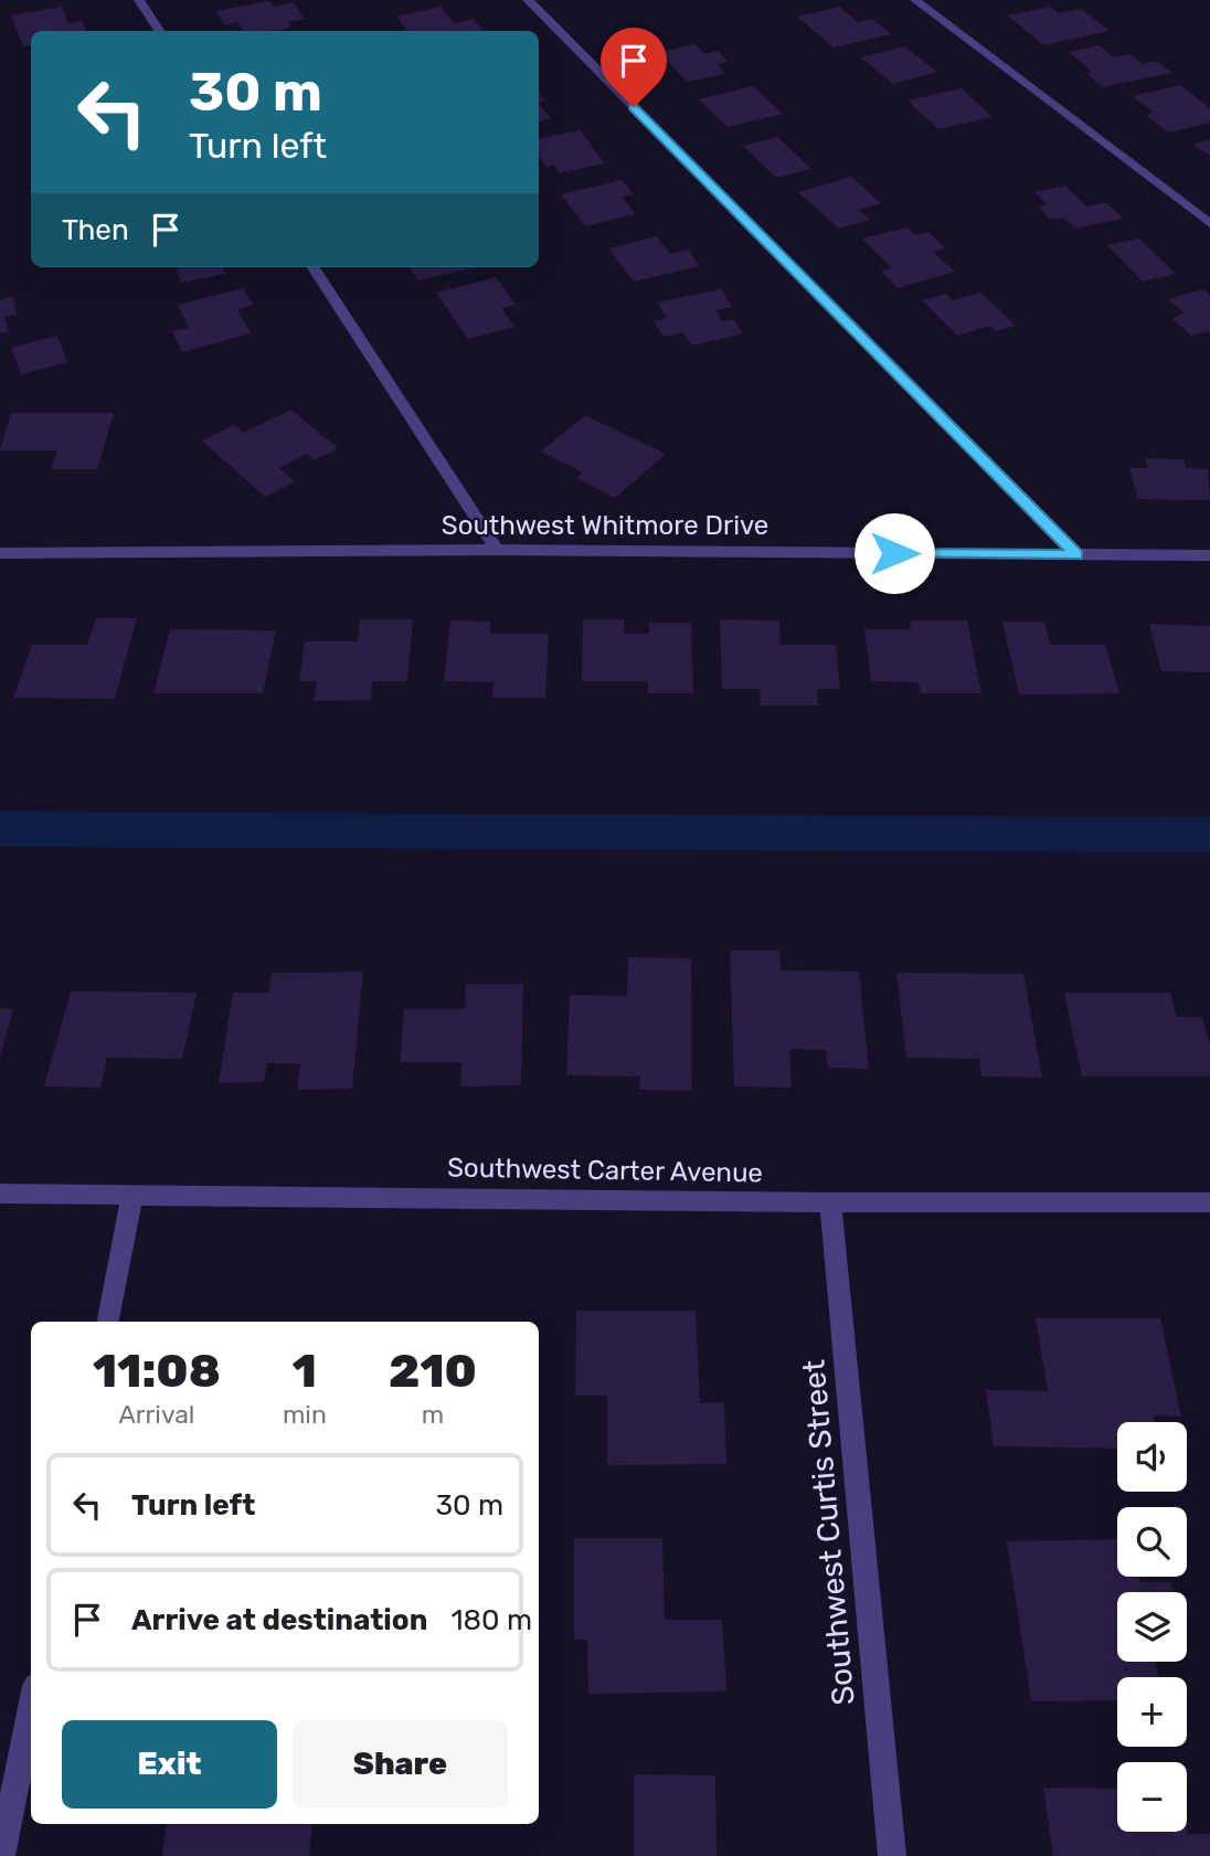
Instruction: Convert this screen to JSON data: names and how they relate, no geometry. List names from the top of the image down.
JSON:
{
  "streets": {
    "street": ["Southwest Whitmore Drive", "Southwest Carter Avenue", "Southwest Curtis Street"]
  },
  "crossings": [
    ["Southwest Carter Avenue", "Southwest Curtis Street"]
  ],
  "page": {
    "turn": ["30 m", "Turn left"],
    "then": "Then",
    "eta": [
      "11:08",
      "Arrival",
      "1",
      "min",
      "210",
      "m"
    ],
    "map_buttons": ["+", "−"],
    "list": [
      {
        "name": "Turn left",
        "value": "30 m"
      },
      {
        "name": "Arrive at destination",
        "value": "180 m"
      }
    ],
    "buttons": ["Exit", "Share"]
  }
}
